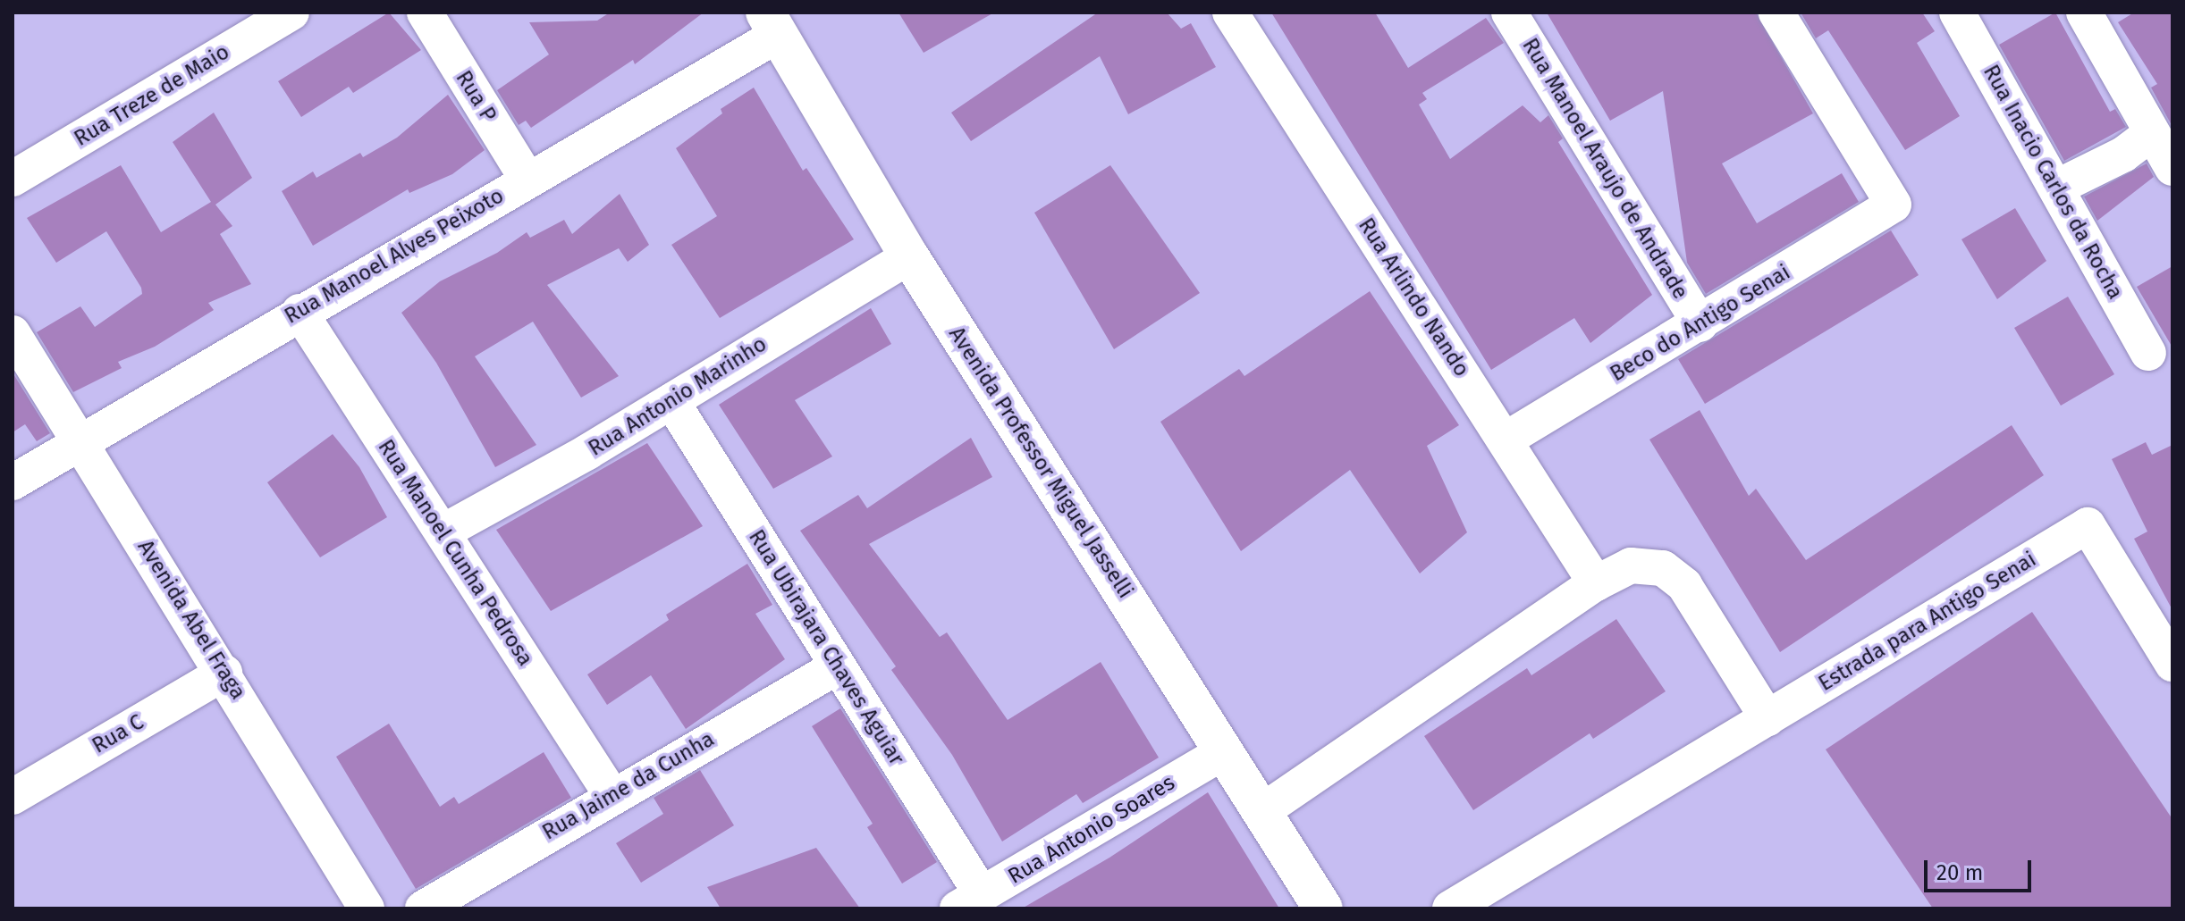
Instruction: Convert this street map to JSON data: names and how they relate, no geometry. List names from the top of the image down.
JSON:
{
  "streets": {
    "street": [
      "Rua Treze de Maio",
      "Rua P",
      "Rua Manoel Araujo de Andrade",
      "Rua Inacio Carlos da Rocha",
      "Rua Manoel Alves Peixoto",
      "Rua Arlindo Nando",
      "Beco do Antigo Senai",
      "Rua Antonio Marinho",
      "Avenida Professor Miguel Jasselli",
      "Rua Manoel Cunha Pedrosa",
      "Avenida Abel Fraga",
      "Estrada para Antigo Senai",
      "Rua Ubirajara Chaves Aguiar",
      "Rua C",
      "Rua Jaime da Cunha",
      "Rua Antonio Soares"
    ]
  },
  "crossings": [
    ["Rua P", "Rua Manoel Alves Peixoto"],
    ["Rua Manoel Araujo de Andrade", "Beco do Antigo Senai"],
    ["Rua Manoel Alves Peixoto", "Avenida Professor Miguel Jasselli"],
    ["Rua Manoel Alves Peixoto", "Rua Manoel Cunha Pedrosa"],
    ["Rua Manoel Alves Peixoto", "Avenida Abel Fraga"],
    ["Rua Arlindo Nando", "Beco do Antigo Senai"],
    ["Rua Antonio Marinho", "Avenida Professor Miguel Jasselli"],
    ["Rua Antonio Marinho", "Rua Manoel Cunha Pedrosa"],
    ["Rua Antonio Marinho", "Rua Ubirajara Chaves Aguiar"],
    ["Avenida Professor Miguel Jasselli", "Rua Antonio Soares"],
    ["Rua Manoel Cunha Pedrosa", "Rua Jaime da Cunha"],
    ["Avenida Abel Fraga", "Rua C"],
    ["Rua Ubirajara Chaves Aguiar", "Rua Jaime da Cunha"],
    ["Rua Ubirajara Chaves Aguiar", "Rua Antonio Soares"]
  ],
  "scale_bar": "20 m"
}
